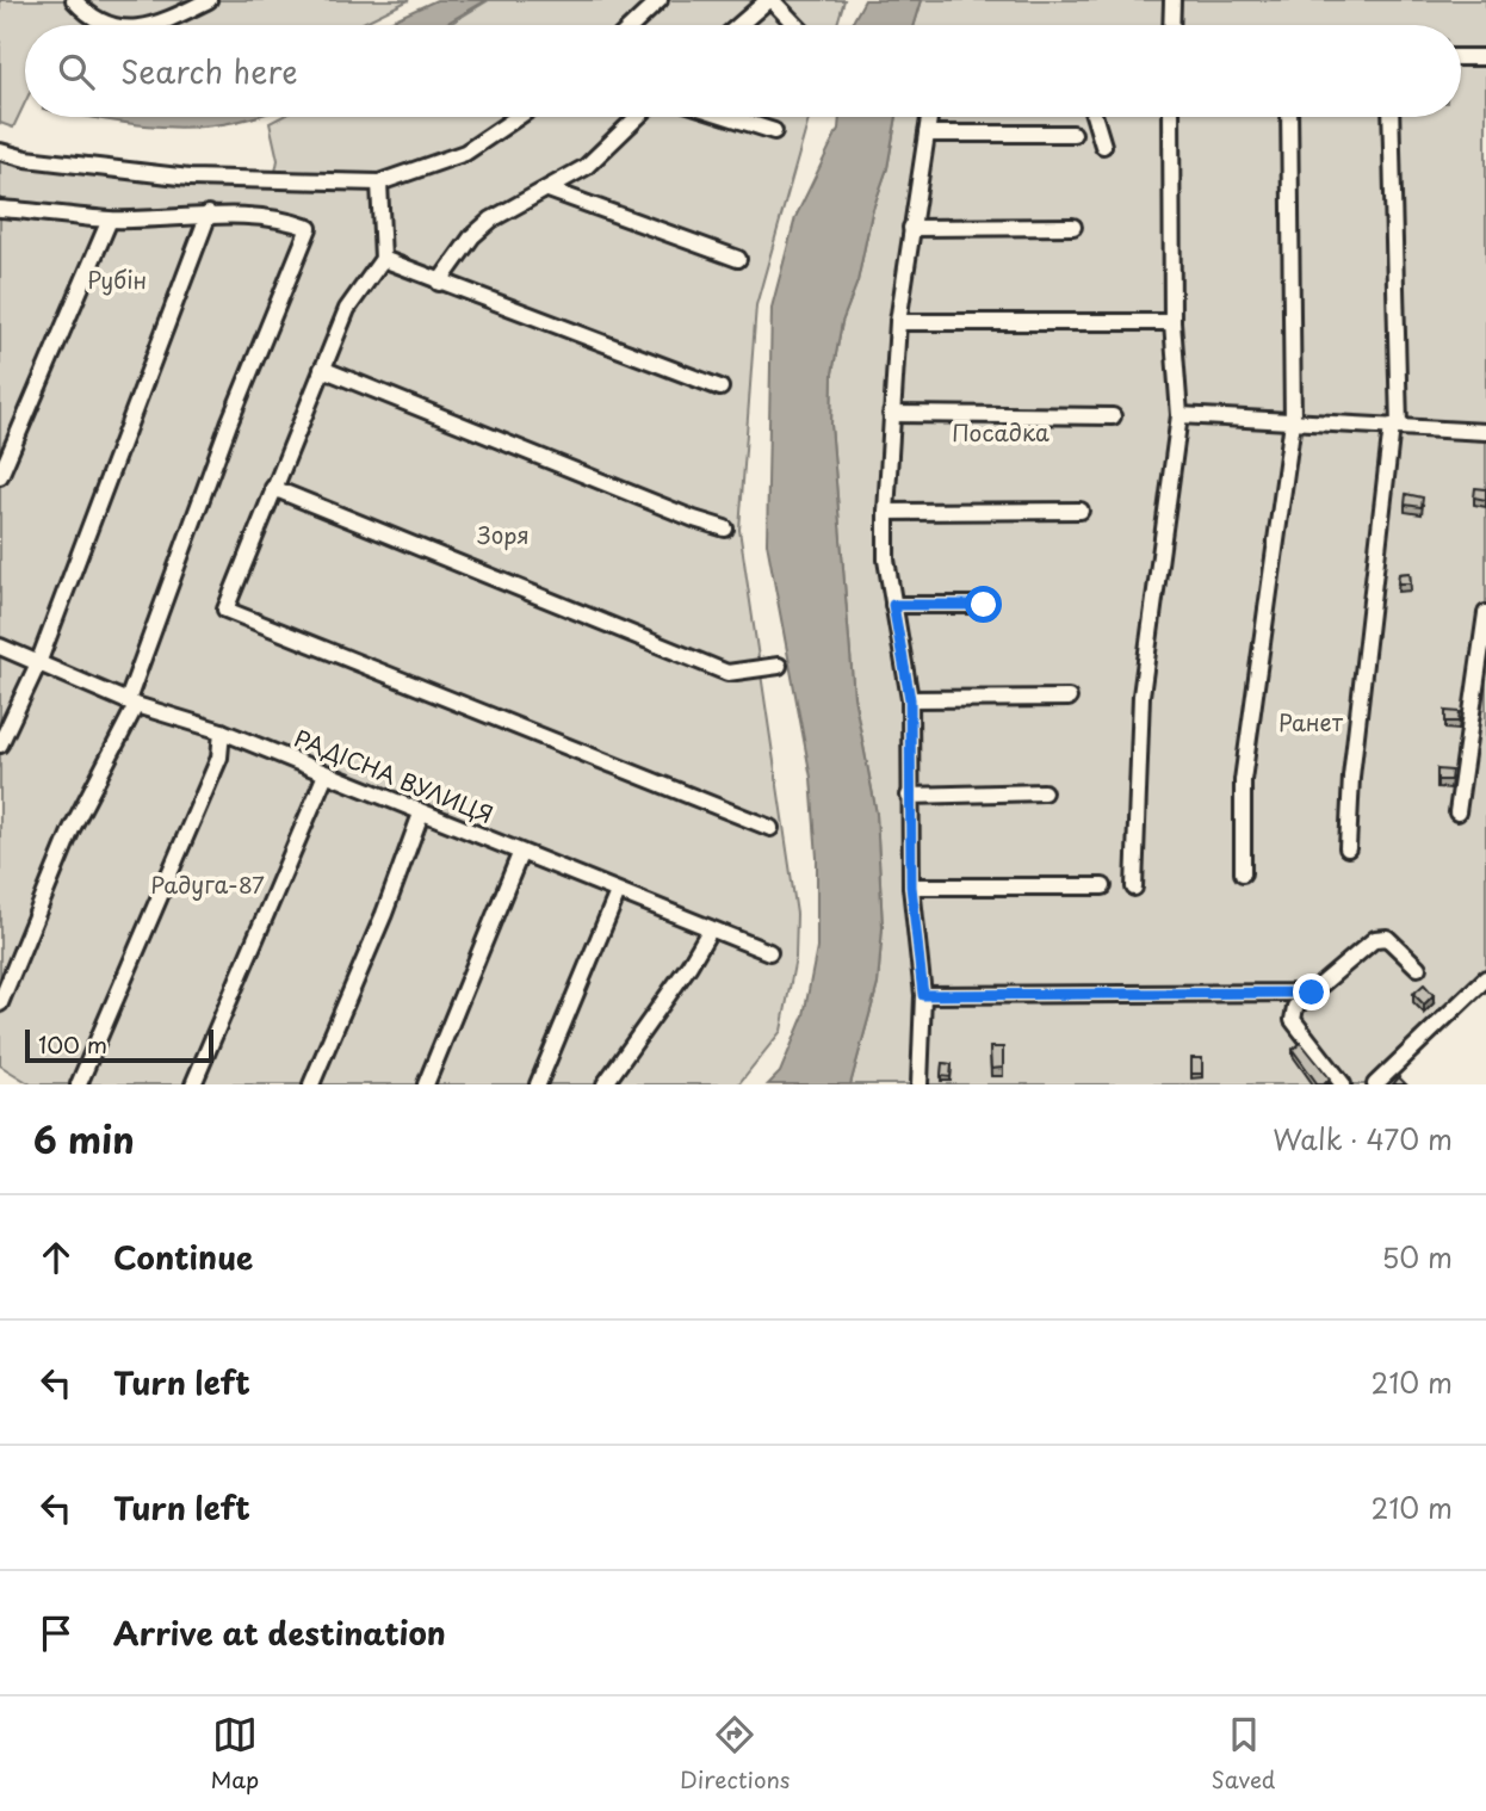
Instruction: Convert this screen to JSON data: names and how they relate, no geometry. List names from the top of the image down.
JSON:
{
  "streets": {
    "street": ["РАДІСНА ВУЛИЦЯ"]
  },
  "parks": [
    "Рубін",
    "Посадка",
    "Зоря",
    "Ранет",
    "Радуга-87"
  ],
  "scale_bar": "100 m",
  "page": {
    "search": "Search here",
    "scale": "100 m",
    "heading": ["6 min", "Walk · 470 m"],
    "list": [
      ["Continue", "50 m"],
      ["Turn left", "210 m"],
      ["Turn left", "210 m"],
      "Arrive at destination"
    ],
    "nav": ["Map", "Directions", "Saved"]
  }
}
